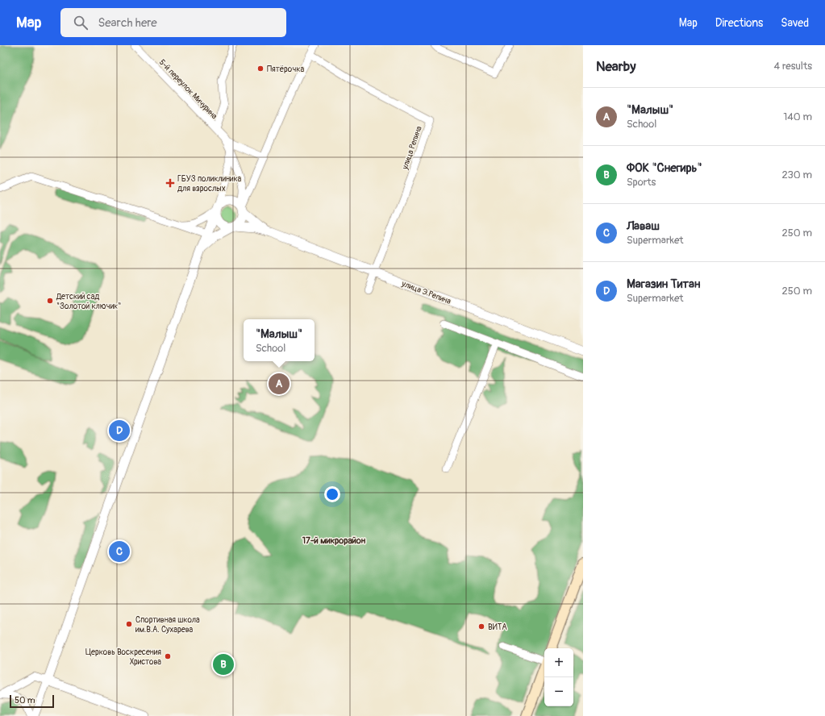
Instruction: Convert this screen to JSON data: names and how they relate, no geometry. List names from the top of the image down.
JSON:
{
  "streets": {
    "street": ["5-й переулок Мичурина", "улица Репина", "улица Э.Репина"]
  },
  "crossings": [
    ["5-й переулок Мичурина", "улица Э.Репина"],
    ["улица Репина", "улица Э.Репина"]
  ],
  "districts": ["17-й микрорайон"],
  "places": {
    "other": [
      "Пятёрочка",
      "Детский сад \"Золотой ключик\"",
      "Спортивная школа им.В.А. Сухарева",
      "ВИТА",
      "Церковь Воскресения Христова"
    ],
    "health": ["ГБУЗ поликлиника для взрослых"]
  },
  "scale_bar": "50 m",
  "page": {
    "header": "Map",
    "search": "Search here",
    "nav": ["Map", "Directions", "Saved"],
    "heading": ["Nearby", "4 results"],
    "list": [
      {
        "mark": "A",
        "name": "\"Малыш\"",
        "note": "School",
        "value": "140 m"
      },
      {
        "mark": "B",
        "name": "ФОК \"Снегирь\"",
        "note": "Sports",
        "value": "230 m"
      },
      {
        "mark": "C",
        "name": "Лаваш",
        "note": "Supermarket",
        "value": "250 m"
      },
      {
        "mark": "D",
        "name": "Магазин Титан",
        "note": "Supermarket",
        "value": "250 m"
      }
    ],
    "popup": ["\"Малыш\"", "School"],
    "pins": [
      "A",
      "D",
      "C",
      "B"
    ],
    "map_buttons": ["+", "−"],
    "scale": "50 m"
  }
}
